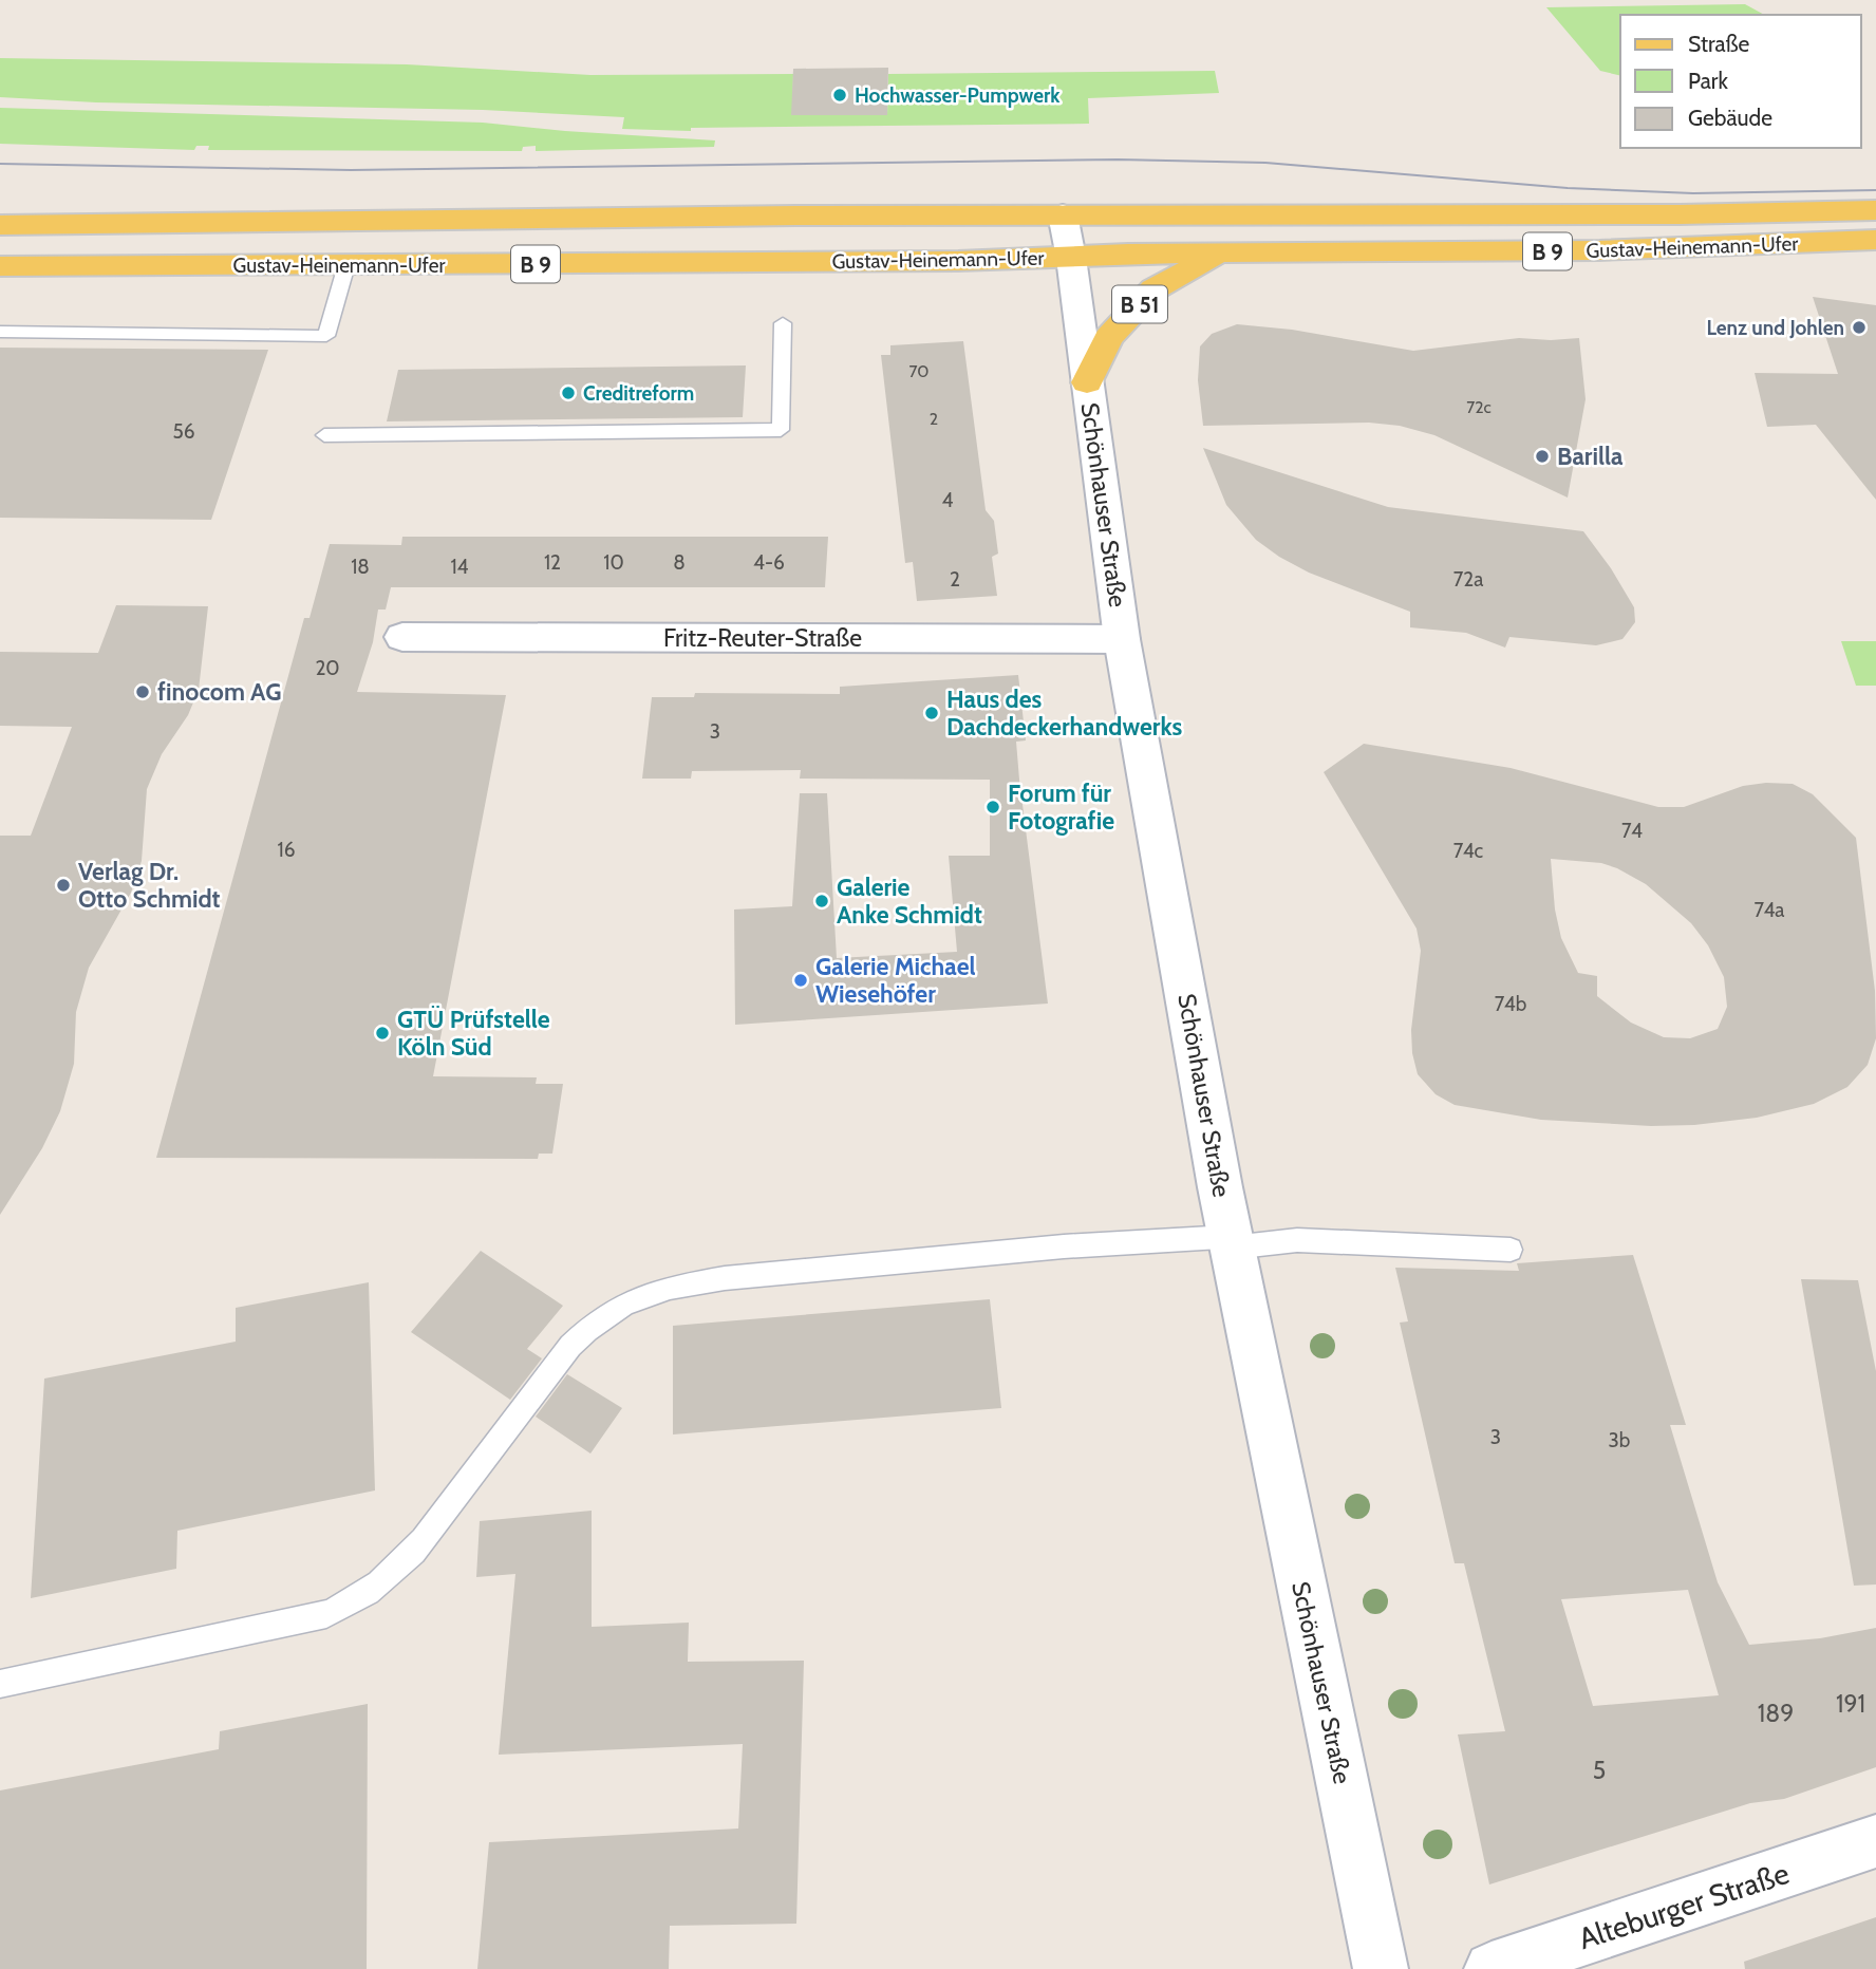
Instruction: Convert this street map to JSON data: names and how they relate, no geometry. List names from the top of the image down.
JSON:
{
  "streets": {
    "main road": ["Gustav-Heinemann-Ufer", "B 9", "B 51"],
    "street": ["Schönhauser Straße", "Fritz-Reuter-Straße", "Alteburger Straße"]
  },
  "crossings": [
    ["Gustav-Heinemann-Ufer", "B 51"],
    ["Gustav-Heinemann-Ufer", "Schönhauser Straße"],
    ["B 51", "Schönhauser Straße"],
    ["Schönhauser Straße", "Fritz-Reuter-Straße"]
  ],
  "places": [
    "Hochwasser-Pumpwerk",
    "Lenz und Johlen",
    "Creditreform",
    "Barilla",
    "finocom AG",
    "Haus des Dachdeckerhandwerks",
    "Forum für Fotografie",
    "Verlag Dr. Otto Schmidt",
    "Galerie Anke Schmidt",
    "Galerie Michael Wiesehöfer",
    "GTÜ Prüfstelle Köln Süd"
  ],
  "house_numbers": [
    "70",
    "72c",
    "2",
    "56",
    "4",
    "12",
    "10",
    "8",
    "4-6",
    "18",
    "14",
    "2",
    "72a",
    "20",
    "3",
    "74",
    "16",
    "74c",
    "74a",
    "74b",
    "3",
    "3b",
    "191",
    "189",
    "5"
  ],
  "legend": ["Straße", "Park", "Gebäude"]
}
